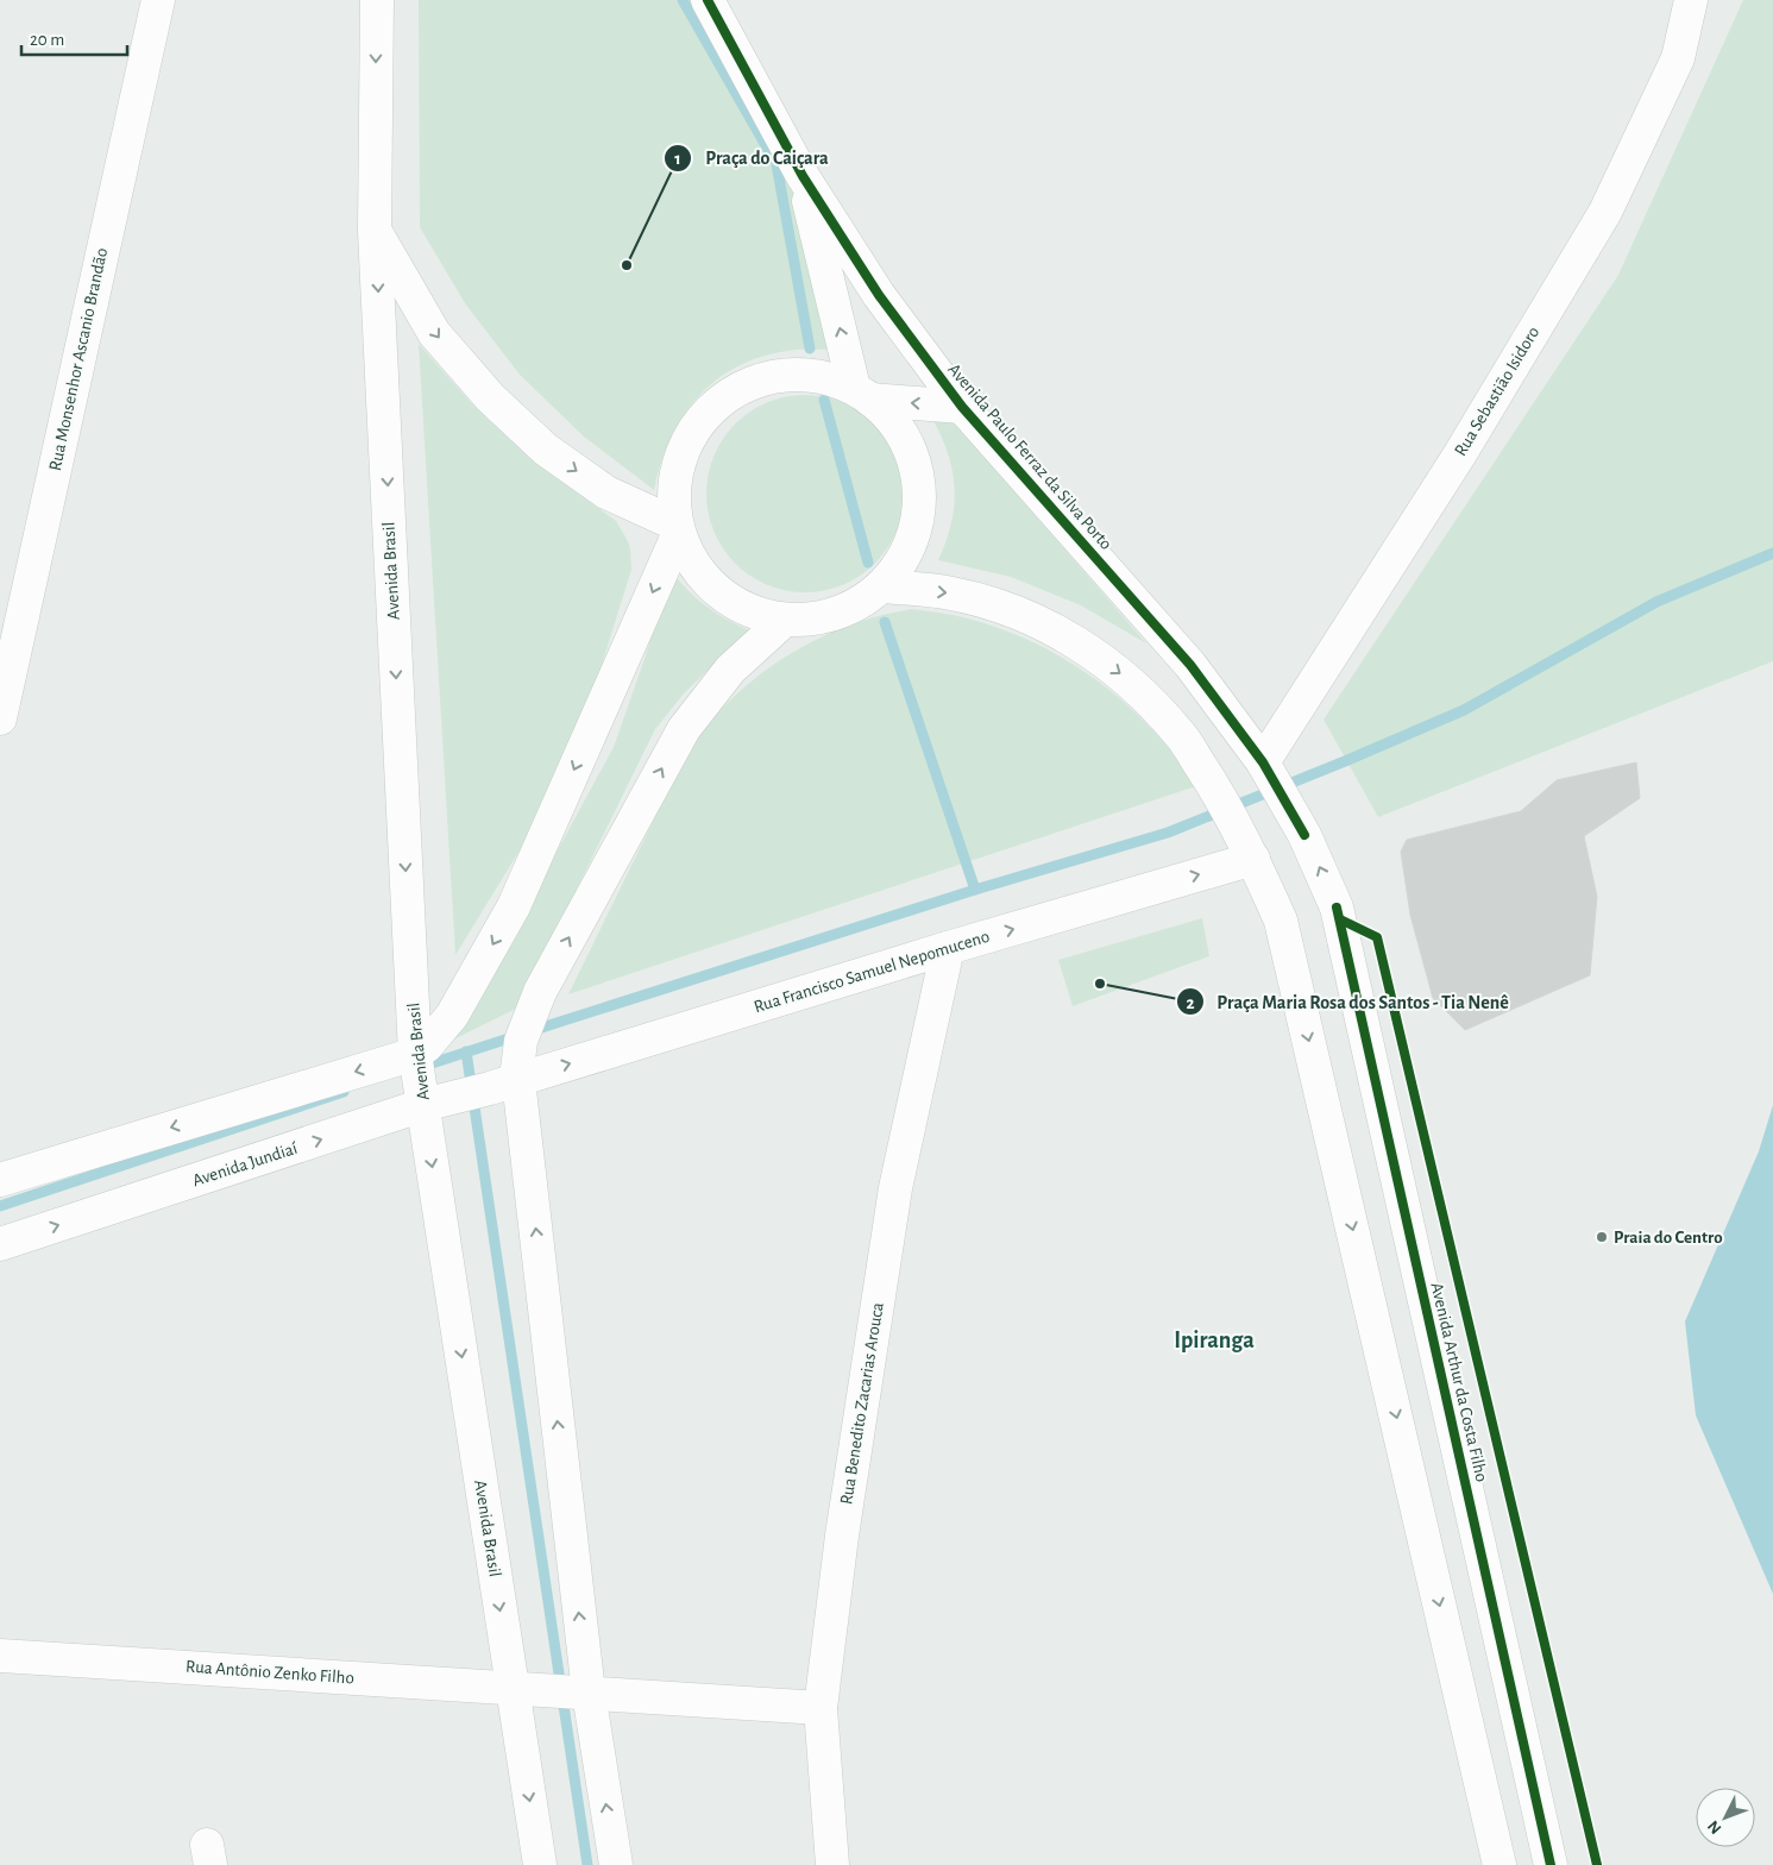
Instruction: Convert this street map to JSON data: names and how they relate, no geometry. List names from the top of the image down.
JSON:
{
  "streets": {
    "main road": [
      "Rua Monsenhor Ascanio Brandão",
      "Rua Sebastião Isidoro",
      "Avenida Paulo Ferraz da Silva Porto",
      "Avenida Brasil",
      "Rua Francisco Samuel Nepomuceno",
      "Avenida Jundiaí",
      "Avenida Arthur da Costa Filho",
      "Rua Benedito Zacarias Arouca",
      "Rua Antônio Zenko Filho"
    ]
  },
  "crossings": [
    ["Rua Sebastião Isidoro", "Avenida Paulo Ferraz da Silva Porto"],
    ["Avenida Paulo Ferraz da Silva Porto", "Avenida Arthur da Costa Filho"],
    ["Avenida Brasil", "Rua Francisco Samuel Nepomuceno"],
    ["Avenida Brasil", "Avenida Jundiaí"],
    ["Avenida Brasil", "Rua Antônio Zenko Filho"],
    ["Rua Francisco Samuel Nepomuceno", "Avenida Jundiaí"],
    ["Rua Francisco Samuel Nepomuceno", "Rua Benedito Zacarias Arouca"],
    ["Rua Benedito Zacarias Arouca", "Rua Antônio Zenko Filho"]
  ],
  "one_way": ["Rua Francisco Samuel Nepomuceno"],
  "districts": ["Ipiranga"],
  "places": ["Praça do Caiçara", "Praça Maria Rosa dos Santos - Tia Nenê", "Praia do Centro"],
  "scale_bar": "20 m",
  "north": "bottom left"
}
